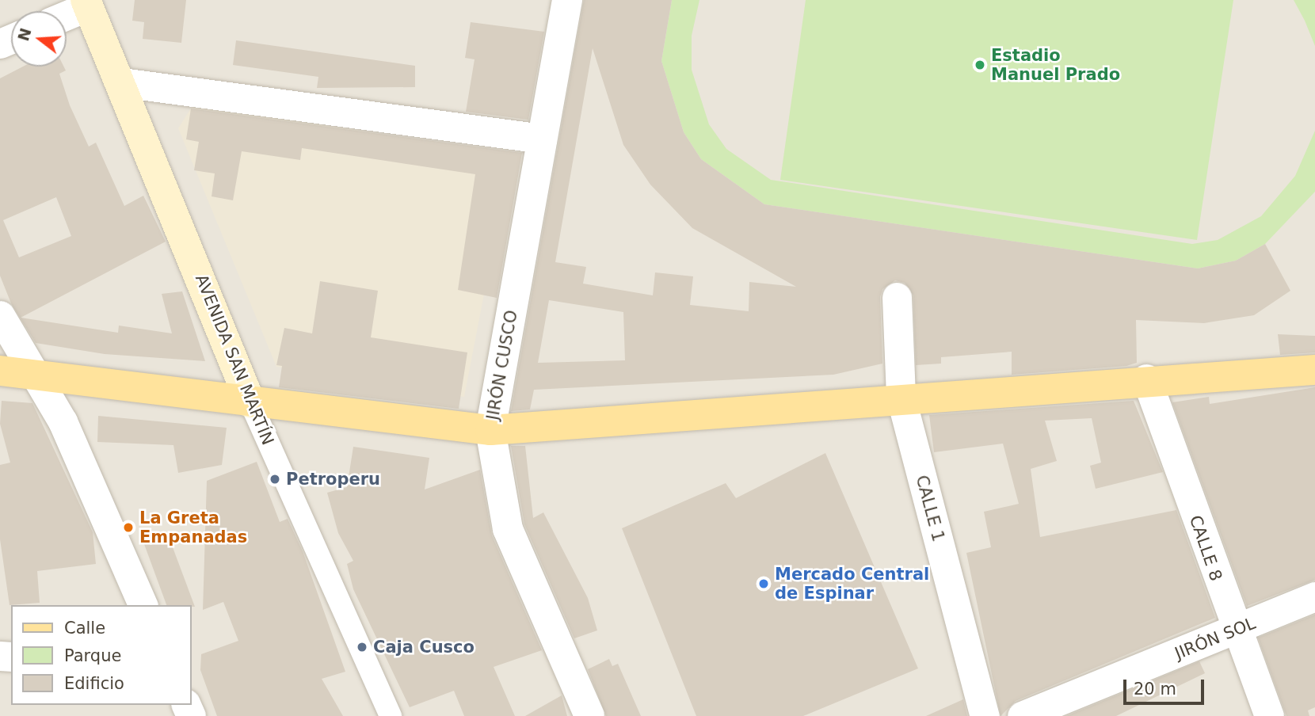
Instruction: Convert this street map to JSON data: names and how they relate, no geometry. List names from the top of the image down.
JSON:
{
  "streets": {
    "main road": ["AVENIDA SAN MARTÍN"],
    "street": [
      "JIRÓN CUSCO",
      "CALLE 1",
      "CALLE 8",
      "JIRÓN SOL"
    ]
  },
  "crossings": [
    ["CALLE 8", "JIRÓN SOL"]
  ],
  "places": [
    "Estadio Manuel Prado",
    "Petroperu",
    "La Greta Empanadas",
    "Mercado Central de Espinar",
    "Caja Cusco"
  ],
  "legend": ["Calle", "Parque", "Edificio"],
  "scale_bar": "20 m",
  "north": "left"
}
